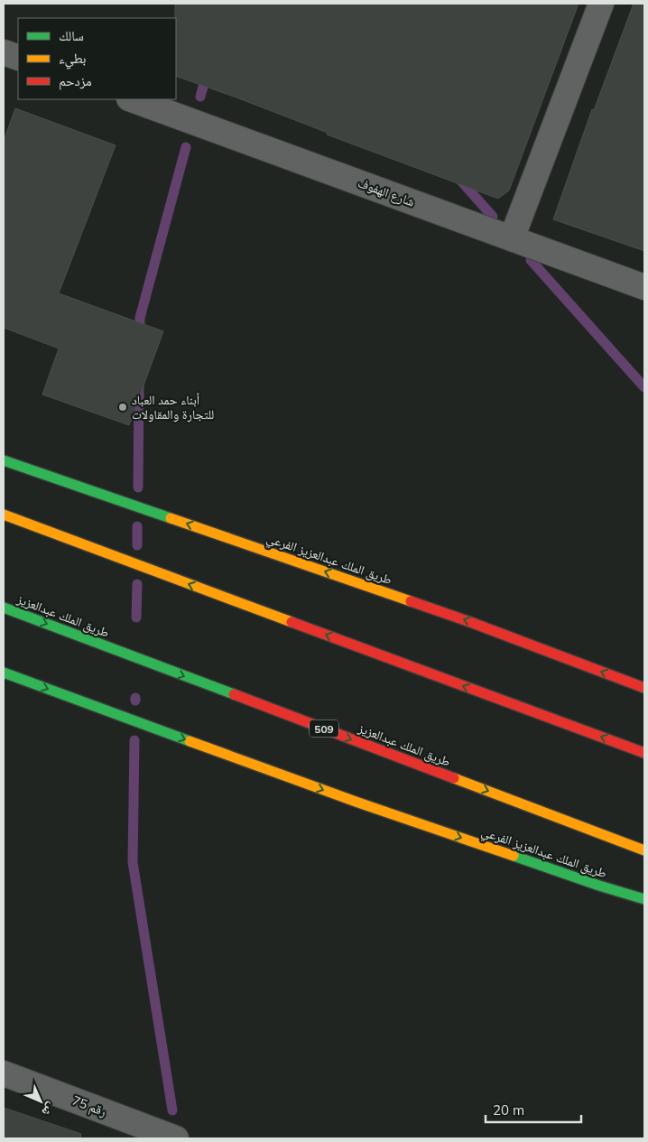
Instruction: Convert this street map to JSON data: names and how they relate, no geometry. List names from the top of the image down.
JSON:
{
  "streets": {
    "main road": ["طريق الملك عبدالعزيز الفرعي", "طريق الملك عبدالعزيز", "509"],
    "street": ["شارع الهفوف", "رقم 75"]
  },
  "places": ["أبناء حمد العباد للتجارة والمقاولات"],
  "legend": ["سالك", "بطيء", "مزدحم"],
  "scale_bar": "20 m",
  "north": "bottom right"
}
